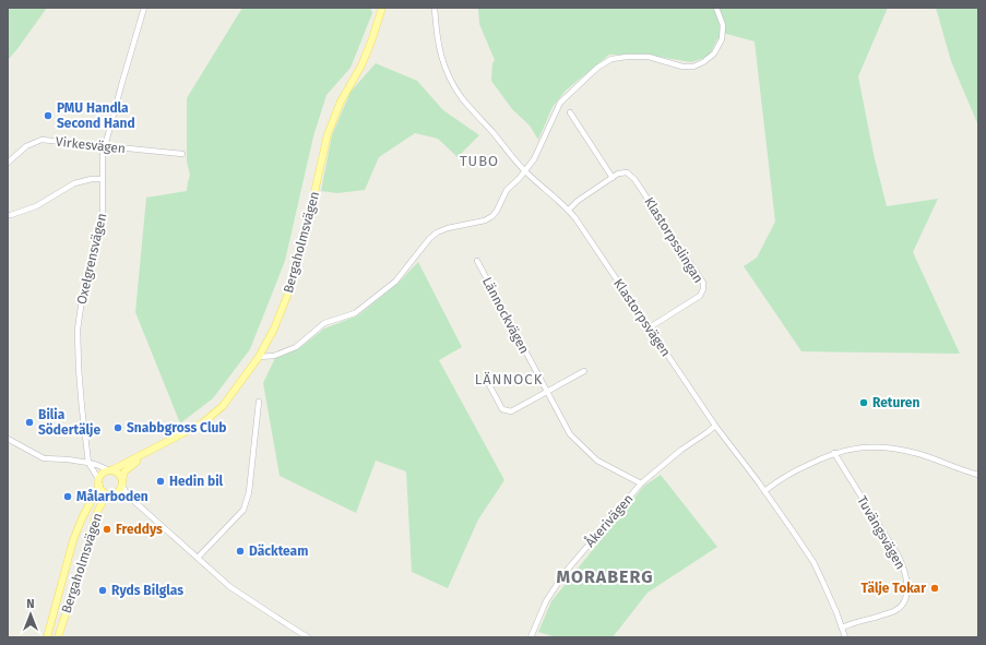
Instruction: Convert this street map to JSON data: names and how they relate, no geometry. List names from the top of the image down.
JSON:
{
  "streets": {
    "main road": ["Bergaholmsvägen"],
    "street": [
      "Virkesvägen",
      "Klastorpsslingan",
      "Oxelgrensvägen",
      "Lännockvägen",
      "Klastorpsvägen",
      "Åkerivägen",
      "Tuvängsvägen"
    ]
  },
  "crossings": [
    ["Virkesvägen", "Oxelgrensvägen"],
    ["Klastorpsslingan", "Klastorpsvägen"],
    ["Lännockvägen", "Åkerivägen"],
    ["Klastorpsvägen", "Åkerivägen"],
    ["Klastorpsvägen", "Tuvängsvägen"]
  ],
  "districts": ["TUBO", "LÄNNOCK", "MORABERG"],
  "places": [
    "PMU Handla Second Hand",
    "Returen",
    "Bilia Södertälje",
    "Snabbgross Club",
    "Hedin bil",
    "Målarboden",
    "Freddys",
    "Däckteam",
    "Tälje Tokar",
    "Ryds Bilglas"
  ],
  "north": "top"
}
